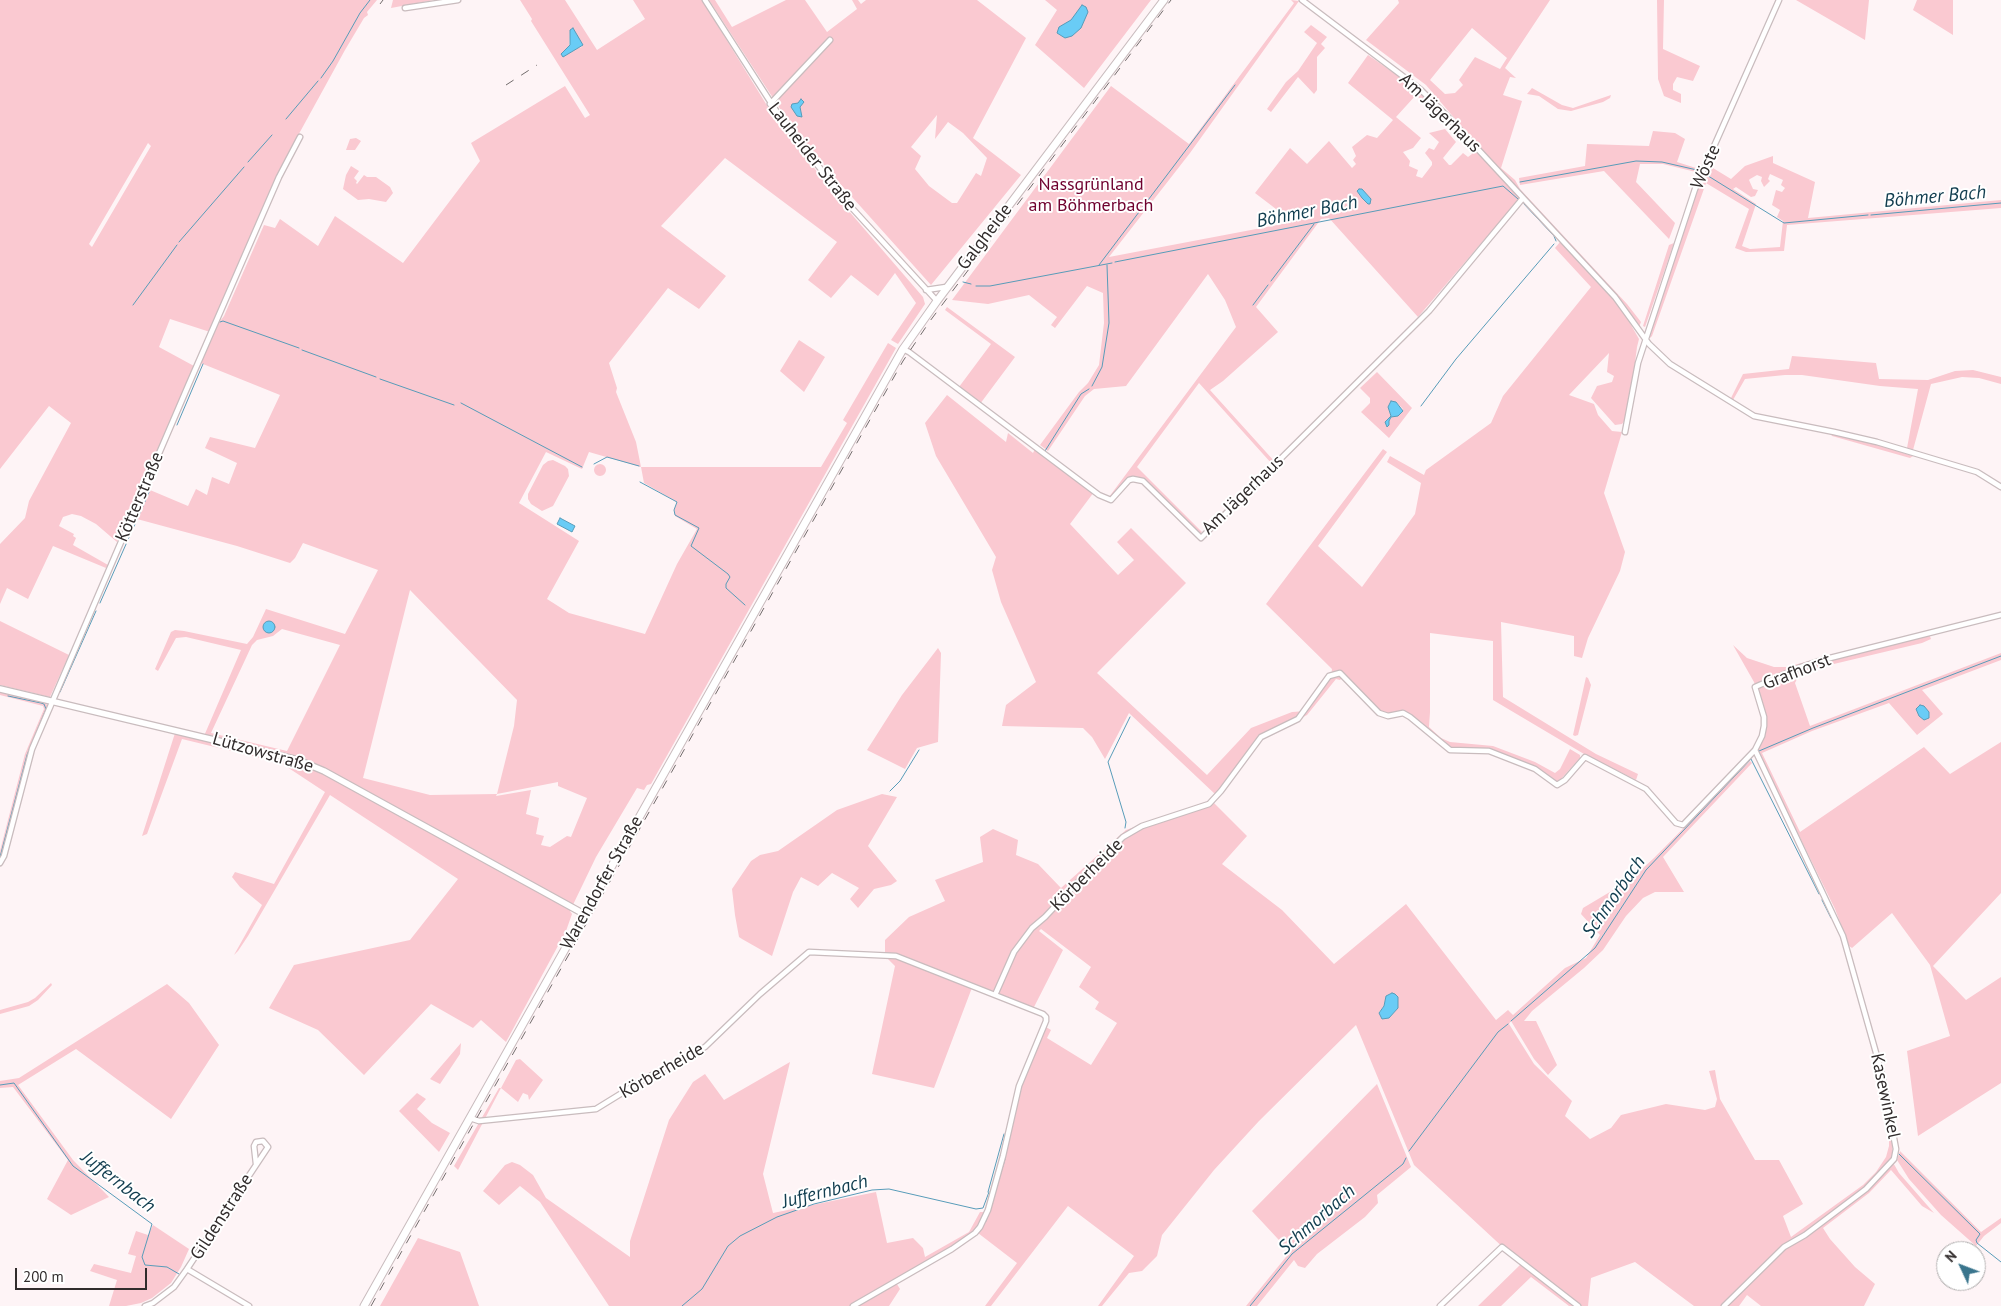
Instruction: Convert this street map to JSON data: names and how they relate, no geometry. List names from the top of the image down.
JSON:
{
  "streets": {
    "main road": ["Galgheide", "Warendorfer Straße"],
    "street": [
      "Am Jägerhaus",
      "Lauheider Straße",
      "Wöste",
      "Kötterstraße",
      "Grafhorst",
      "Lützowstraße",
      "Körberheide",
      "Kasewinkel",
      "Gildenstraße"
    ]
  },
  "crossings": [
    ["Am Jägerhaus", "Wöste"],
    ["Am Jägerhaus", "Galgheide"],
    ["Lauheider Straße", "Galgheide"],
    ["Galgheide", "Warendorfer Straße"],
    ["Kötterstraße", "Lützowstraße"],
    ["Grafhorst", "Körberheide"],
    ["Grafhorst", "Kasewinkel"],
    ["Lützowstraße", "Warendorfer Straße"],
    ["Körberheide", "Warendorfer Straße"]
  ],
  "water": ["Böhmer Bach", "Schmorbach", "Juffernbach"],
  "parks": ["Nassgrünland am Böhmerbach"],
  "scale_bar": "200 m",
  "north": "top left"
}
